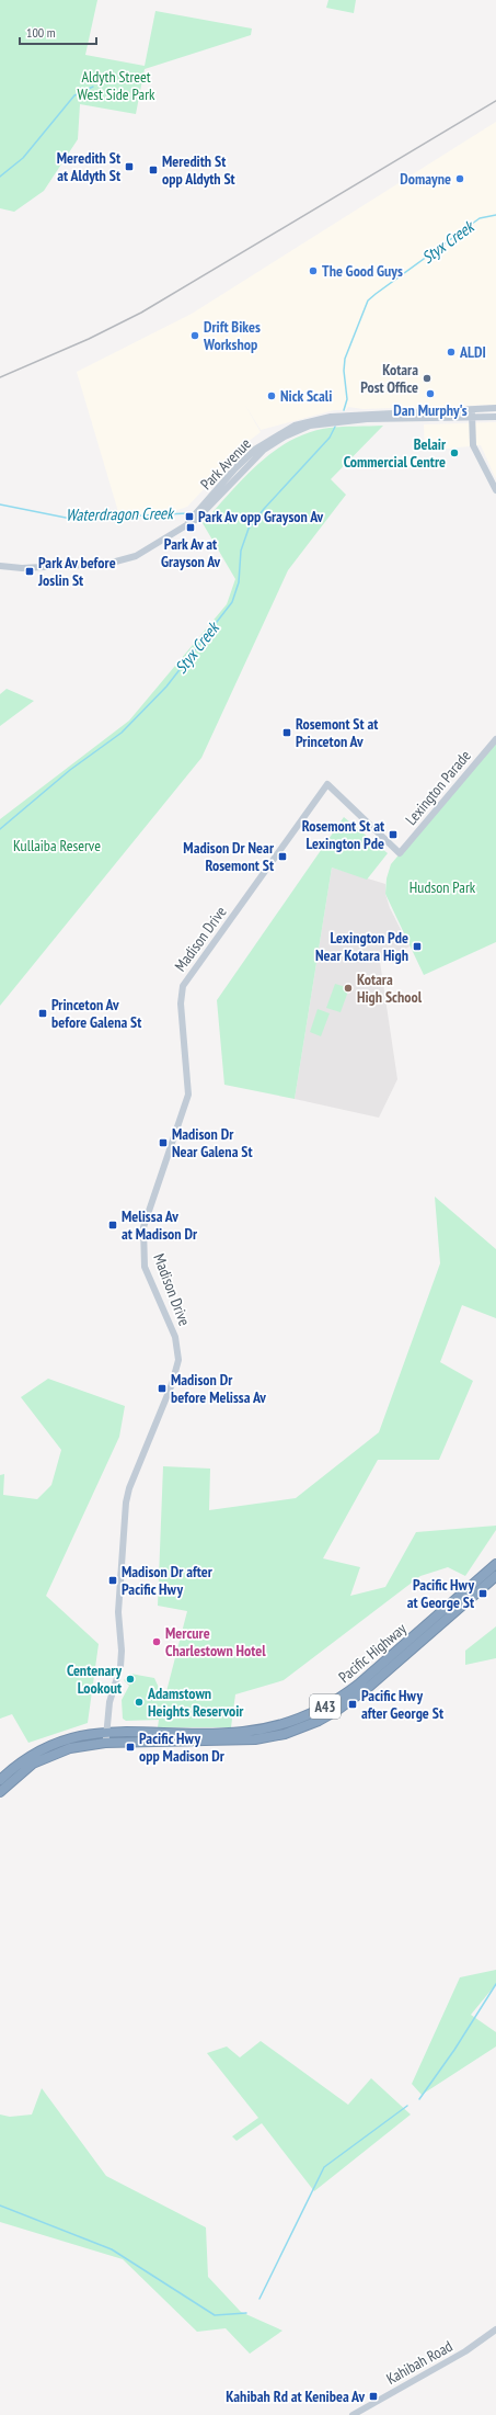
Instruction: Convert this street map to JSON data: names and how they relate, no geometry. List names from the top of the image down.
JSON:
{
  "streets": {
    "highway": ["Pacific Highway", "A43"],
    "main road": [
      "Park Avenue",
      "Lexington Parade",
      "Madison Drive",
      "Kahibah Road"
    ]
  },
  "crossings": [
    ["Lexington Parade", "Madison Drive"],
    ["Madison Drive", "Pacific Highway"]
  ],
  "water": ["Styx Creek", "Waterdragon Creek"],
  "parks": ["Aldyth Street West Side Park", "Kullaiba Reserve", "Hudson Park"],
  "places": {
    "transit": [
      "Meredith St at Aldyth St",
      "Meredith St opp Aldyth St",
      "Park Av opp Grayson Av",
      "Park Av at Grayson Av",
      "Park Av before Joslin St",
      "Rosemont St at Princeton Av",
      "Rosemont St at Lexington Pde",
      "Madison Dr Near Rosemont St",
      "Lexington Pde Near Kotara High",
      "Princeton Av before Galena St",
      "Madison Dr Near Galena St",
      "Melissa Av at Madison Dr",
      "Madison Dr before Melissa Av",
      "Madison Dr after Pacific Hwy",
      "Pacific Hwy at George St",
      "Pacific Hwy after George St",
      "Pacific Hwy opp Madison Dr",
      "Kahibah Rd at Kenibea Av"
    ],
    "other": [
      "Domayne",
      "The Good Guys",
      "Drift Bikes Workshop",
      "ALDI",
      "Kotara Post Office",
      "Dan Murphy's",
      "Nick Scali",
      "Belair Commercial Centre",
      "Kotara High School",
      "Mercure Charlestown Hotel",
      "Centenary Lookout",
      "Adamstown Heights Reservoir"
    ]
  },
  "scale_bar": "100 m"
}
